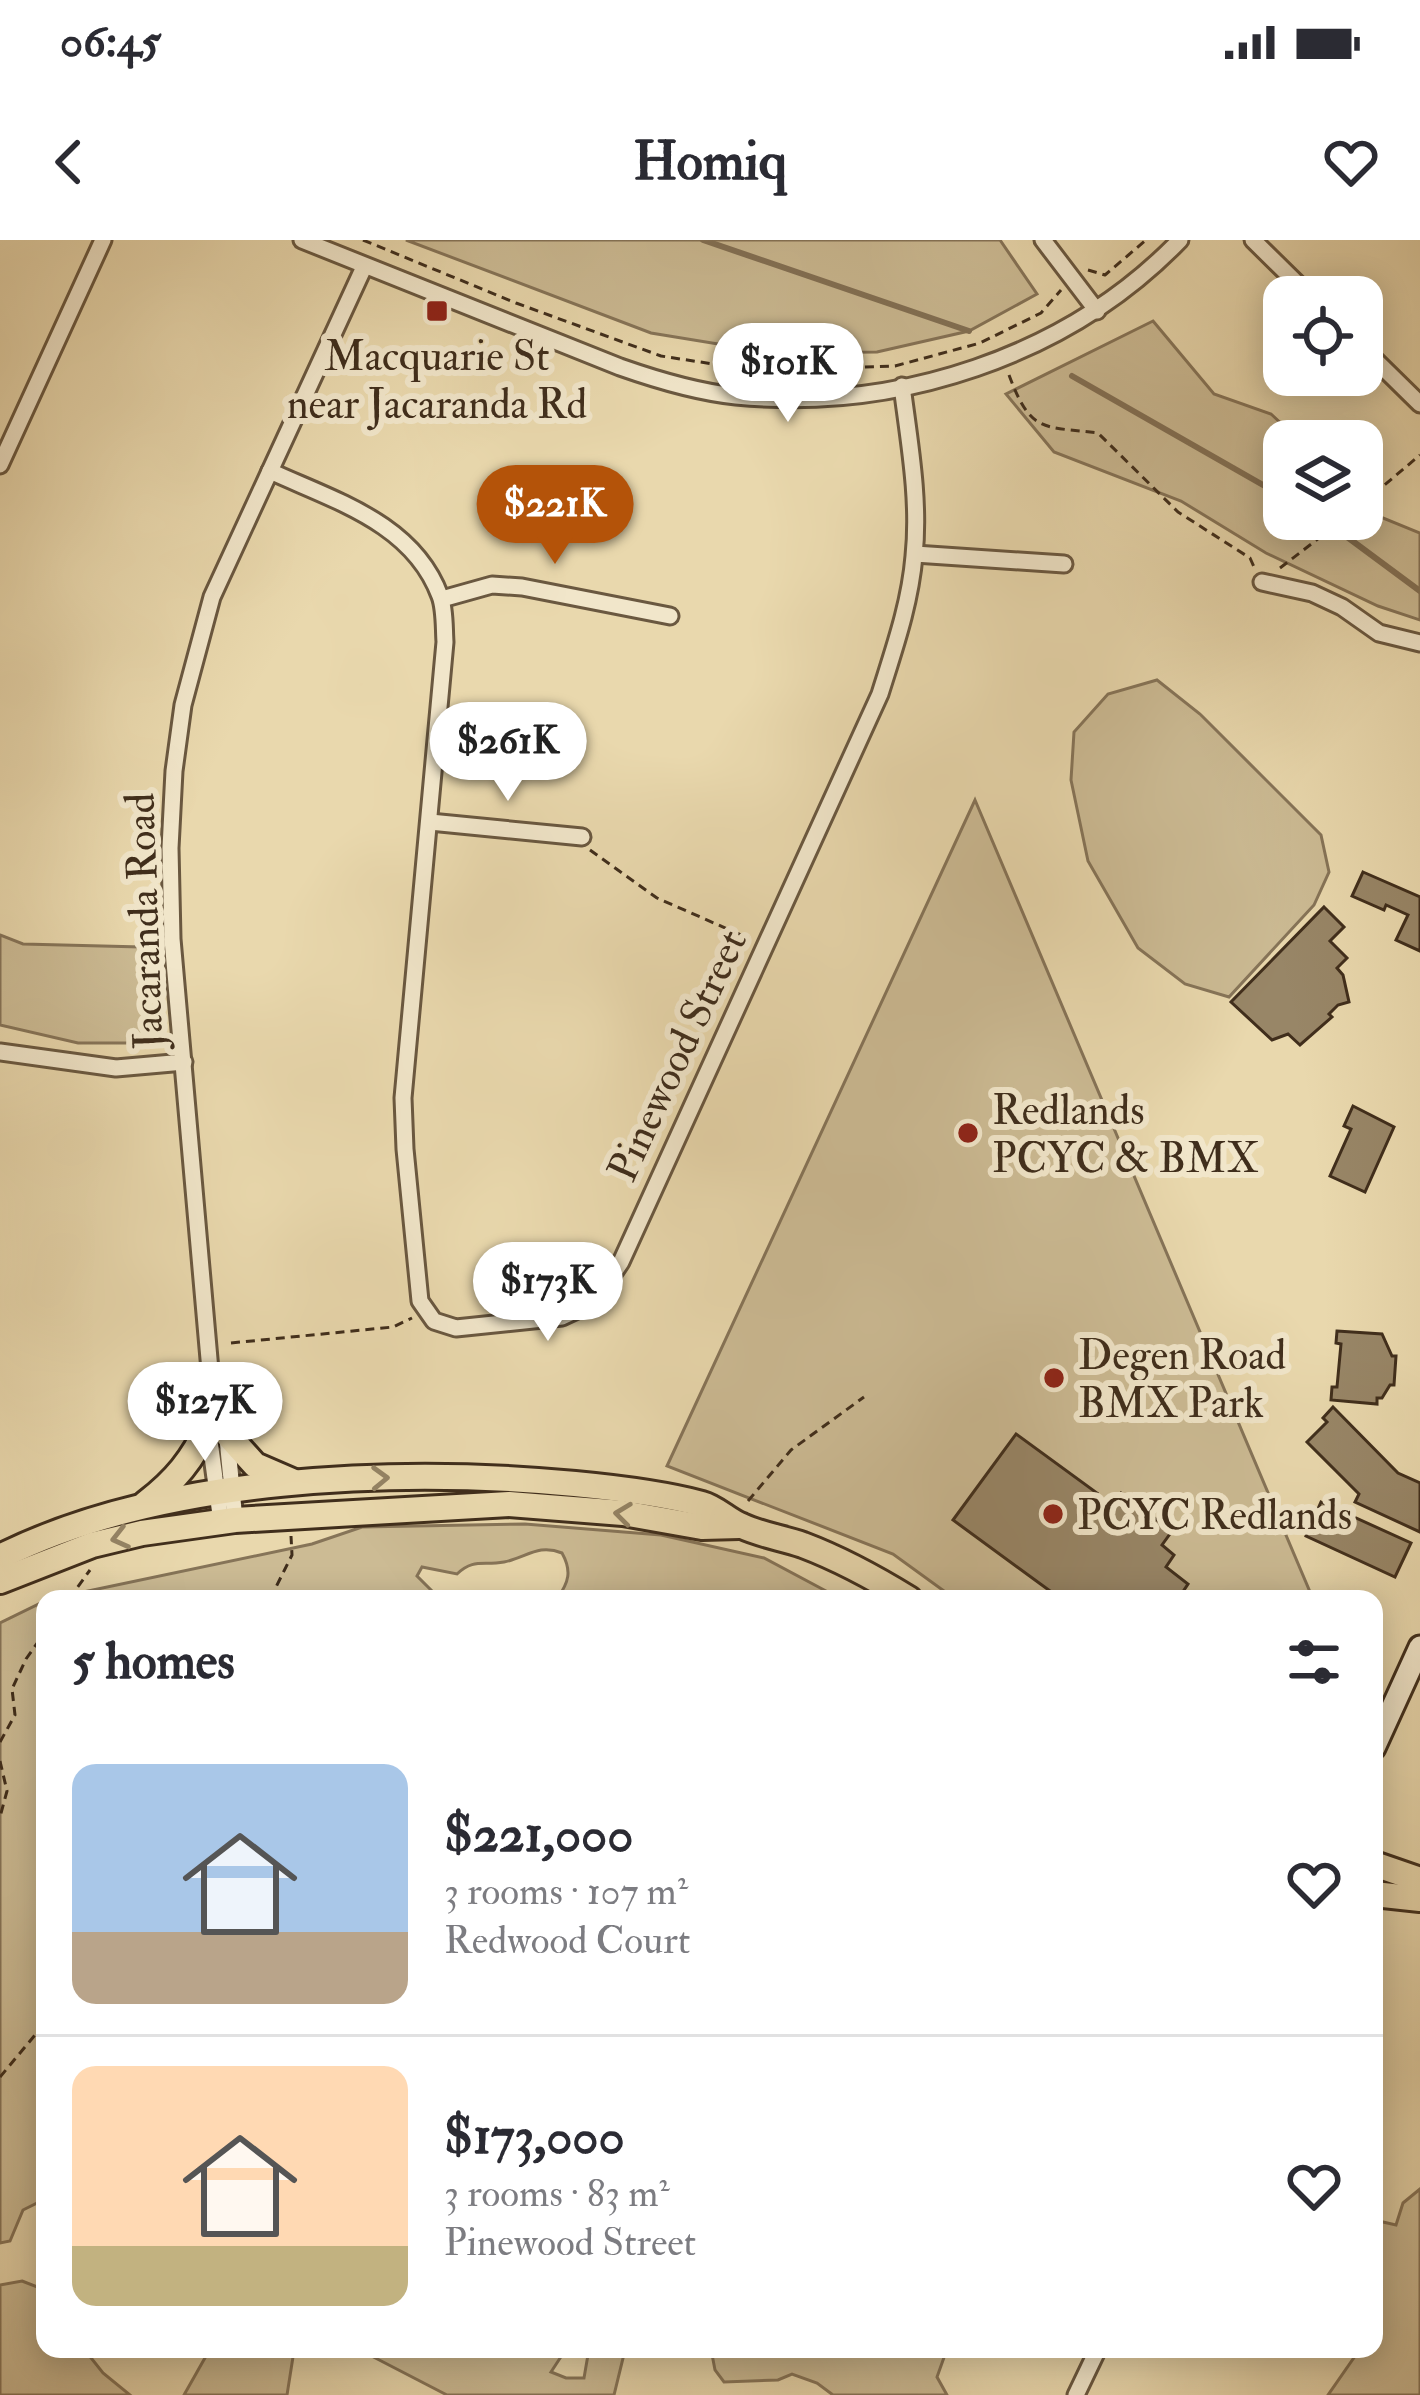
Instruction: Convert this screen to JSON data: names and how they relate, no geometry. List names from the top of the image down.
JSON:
{
  "streets": {
    "street": ["Jacaranda Road", "Pinewood Street"]
  },
  "places": {
    "transit": ["Macquarie St near Jacaranda Rd"],
    "other": ["Redlands PCYC & BMX", "Degen Road BMX Park", "PCYC Redlands"]
  },
  "page": {
    "status": "06:45",
    "header": "Homiq",
    "price": [
      "$101K",
      "$221K",
      "$261K",
      "$173K",
      "$127K"
    ],
    "heading": "5 homes",
    "list": [
      {
        "name": "$221,000",
        "note": "3 rooms · 107 m² · Redwood Court"
      },
      {
        "name": "$173,000",
        "note": "3 rooms · 83 m² · Pinewood Street"
      }
    ]
  }
}
